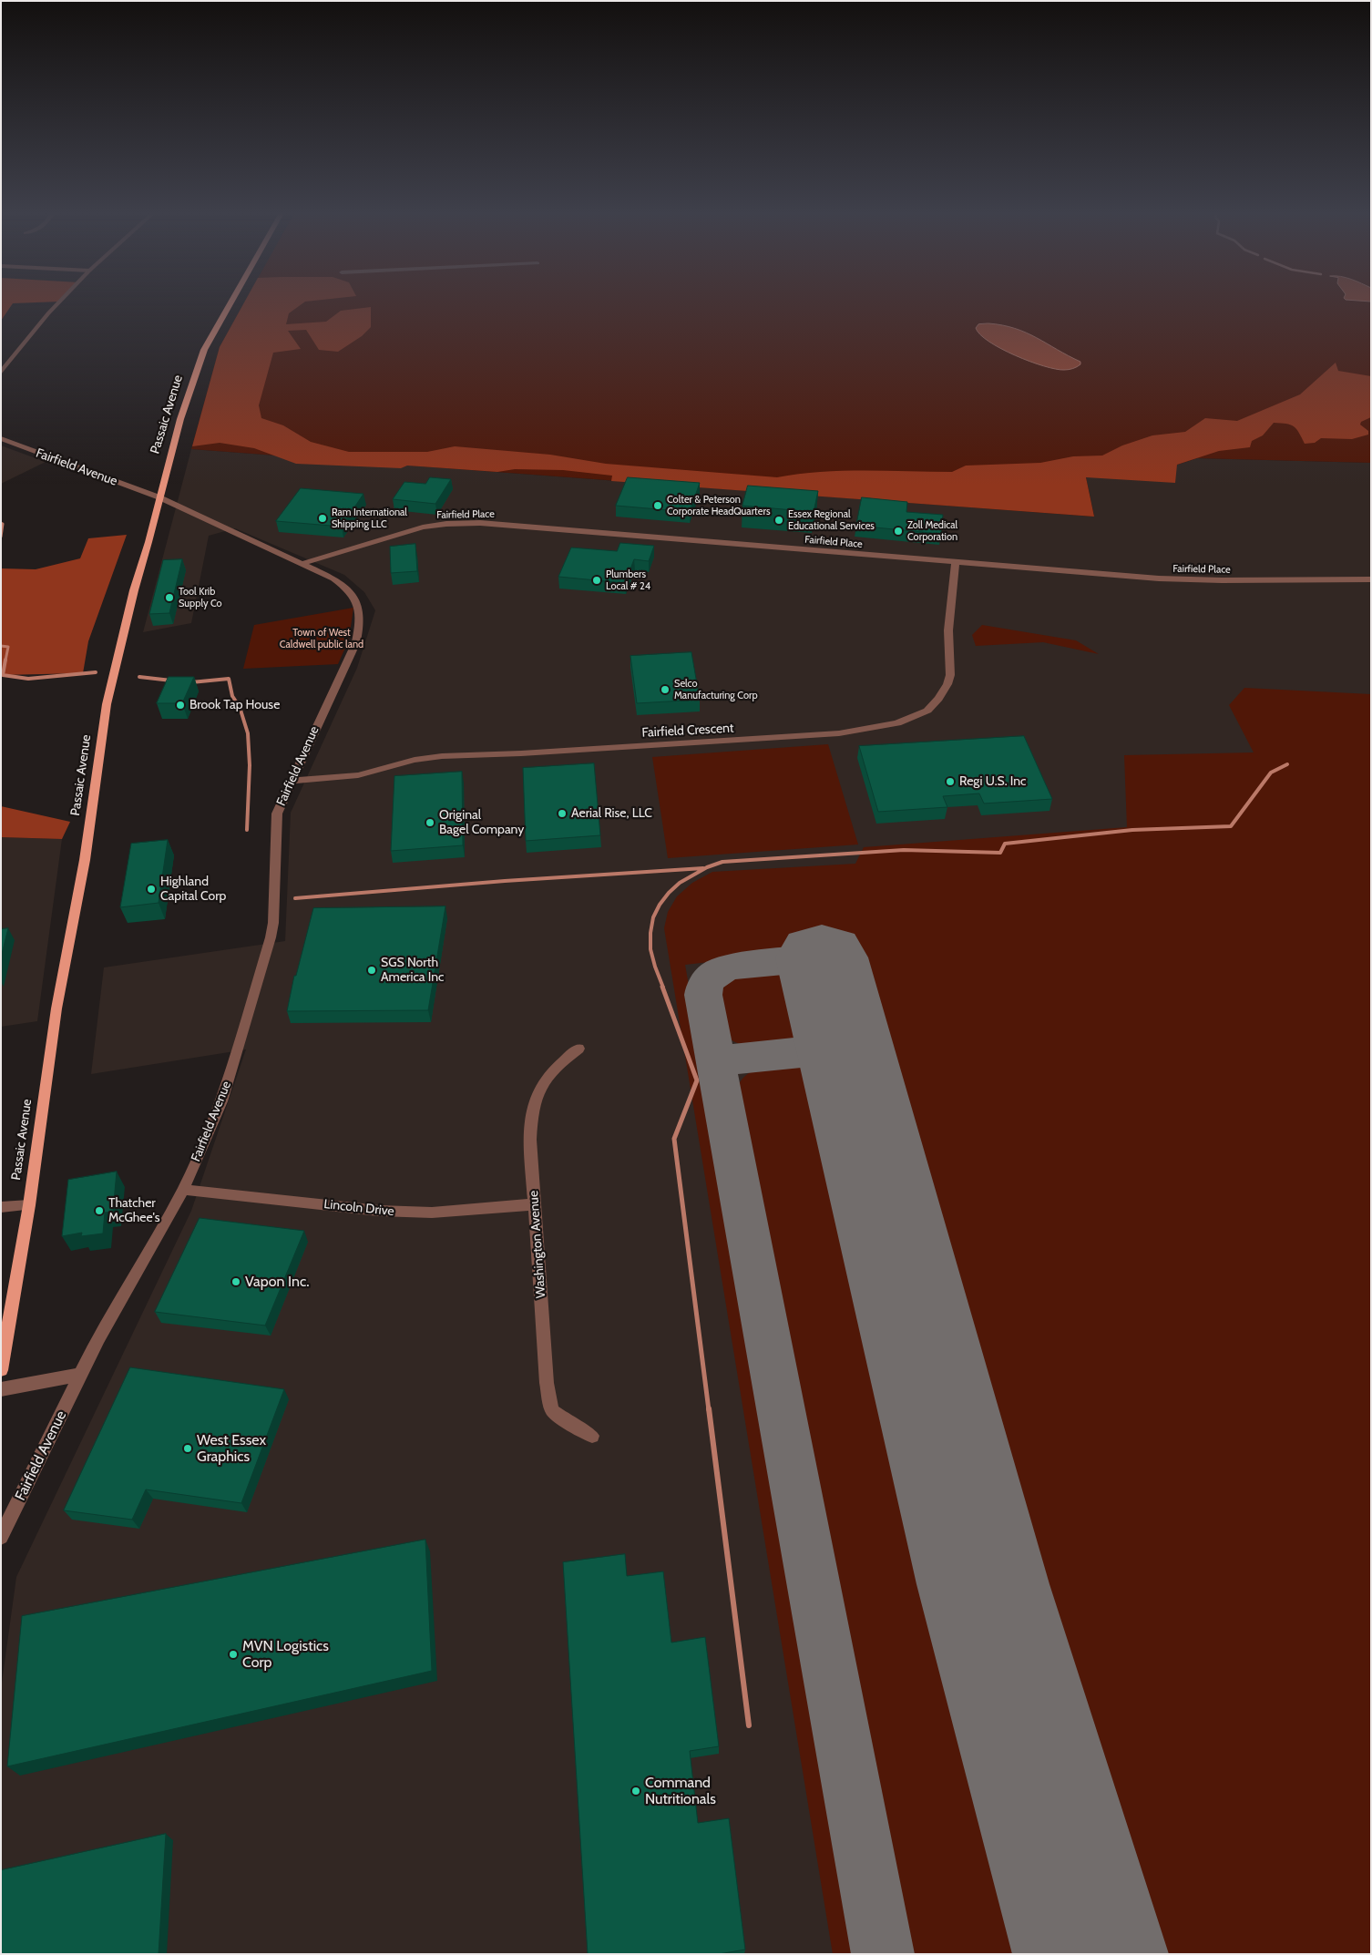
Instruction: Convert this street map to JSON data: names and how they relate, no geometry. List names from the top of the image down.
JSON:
{
  "streets": {
    "main road": ["Passaic Avenue"],
    "street": [
      "Fairfield Avenue",
      "Fairfield Place",
      "Fairfield Crescent",
      "Lincoln Drive",
      "Washington Avenue"
    ]
  },
  "crossings": [
    ["Passaic Avenue", "Fairfield Avenue"],
    ["Fairfield Avenue", "Fairfield Place"],
    ["Fairfield Avenue", "Fairfield Crescent"],
    ["Fairfield Avenue", "Lincoln Drive"],
    ["Fairfield Place", "Fairfield Crescent"],
    ["Lincoln Drive", "Washington Avenue"]
  ],
  "parks": ["Town of West Caldwell public land"],
  "places": [
    "Colter & Peterson Corporate HeadQuarters",
    "Ram International Shipping LLC",
    "Essex Regional Educational Services",
    "Zoll Medical Corporation",
    "Plumbers Local # 24",
    "Tool Krib Supply Co",
    "Selco Manufacturing Corp",
    "Brook Tap House",
    "Regi U.S. Inc",
    "Aerial Rise, LLC",
    "Original Bagel Company",
    "Highland Capital Corp",
    "SGS North America Inc",
    "Thatcher McGhee's",
    "Vapon Inc.",
    "West Essex Graphics",
    "MVN Logistics Corp",
    "Command Nutritionals"
  ]
}
